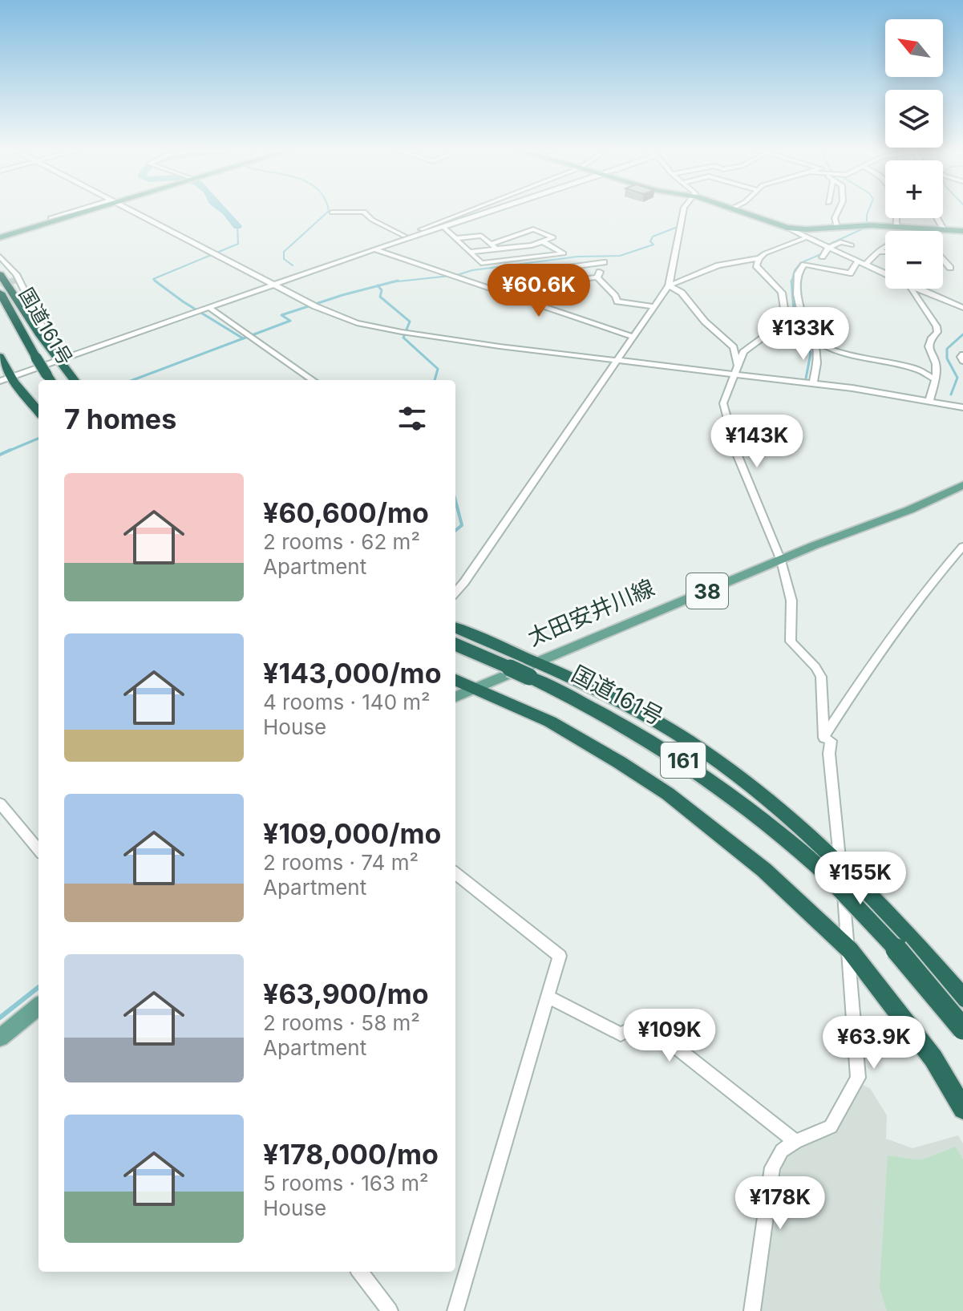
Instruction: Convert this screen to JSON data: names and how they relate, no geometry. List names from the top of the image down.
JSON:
{
  "streets": {
    "highway": ["国道161号", "161"],
    "main road": ["38", "太田安井川線"]
  },
  "crossings": [
    ["国道161号", "太田安井川線"]
  ],
  "north": "top left",
  "page": {
    "map_buttons": ["+", "−"],
    "price": [
      "¥60.6K",
      "¥133K",
      "¥143K",
      "¥155K",
      "¥109K",
      "¥63.9K",
      "¥178K"
    ],
    "heading": "7 homes",
    "list": [
      {
        "name": "¥60,600/mo",
        "note": "2 rooms · 62 m² · Apartment"
      },
      {
        "name": "¥143,000/mo",
        "note": "4 rooms · 140 m² · House"
      },
      {
        "name": "¥109,000/mo",
        "note": "2 rooms · 74 m² · Apartment"
      },
      {
        "name": "¥63,900/mo",
        "note": "2 rooms · 58 m² · Apartment"
      },
      {
        "name": "¥178,000/mo",
        "note": "5 rooms · 163 m² · House"
      }
    ]
  }
}
